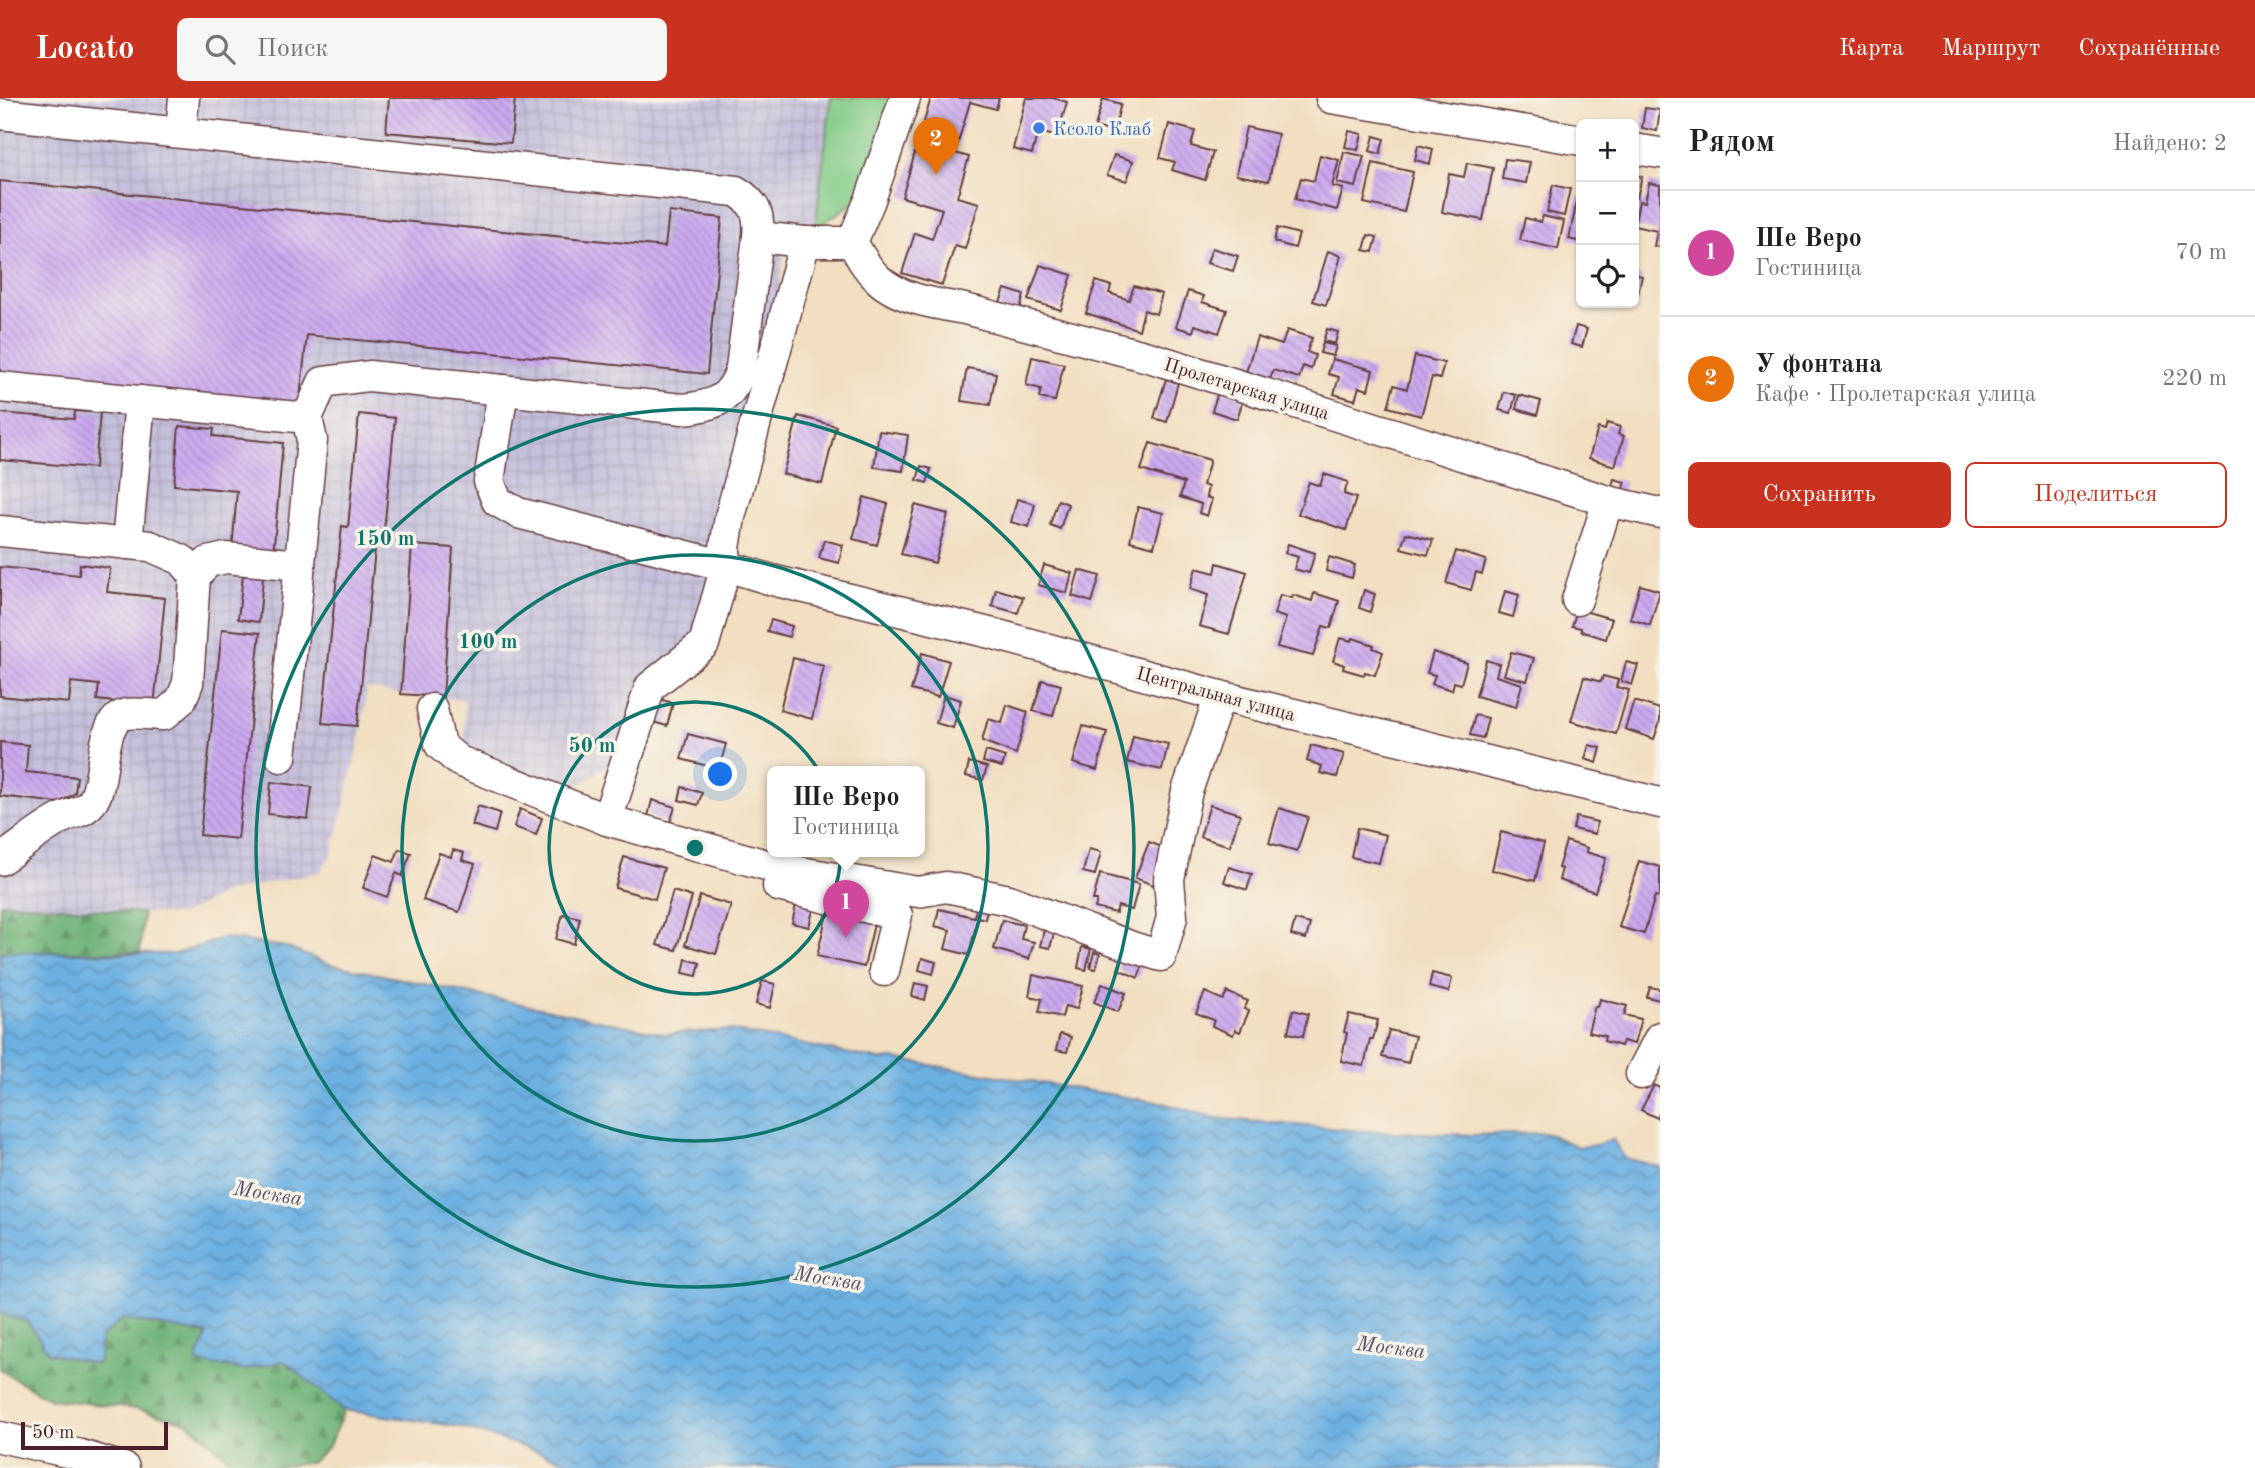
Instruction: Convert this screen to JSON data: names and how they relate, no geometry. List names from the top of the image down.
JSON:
{
  "streets": {
    "street": ["Пролетарская улица", "Центральная улица"]
  },
  "water": ["Москва"],
  "places": ["Ксоло Клаб"],
  "scale_bar": "50 m",
  "page": {
    "header": "Locato",
    "search": "Поиск",
    "nav": ["Карта", "Маршрут", "Сохранённые"],
    "heading": ["Рядом", "Найдено: 2"],
    "pins": ["2", "1"],
    "map_buttons": ["+", "−"],
    "list": [
      {
        "mark": "1",
        "name": "Ше Веро",
        "note": "Гостиница",
        "value": "70 m"
      },
      {
        "mark": "2",
        "name": "У фонтана",
        "note": "Кафе · Пролетарская улица",
        "value": "220 m"
      }
    ],
    "buttons": ["Сохранить", "Поделиться"],
    "popup": ["Ше Веро", "Гостиница"],
    "scale": "50 m"
  },
  "rings": ["150 m", "100 m", "50 m"]
}
